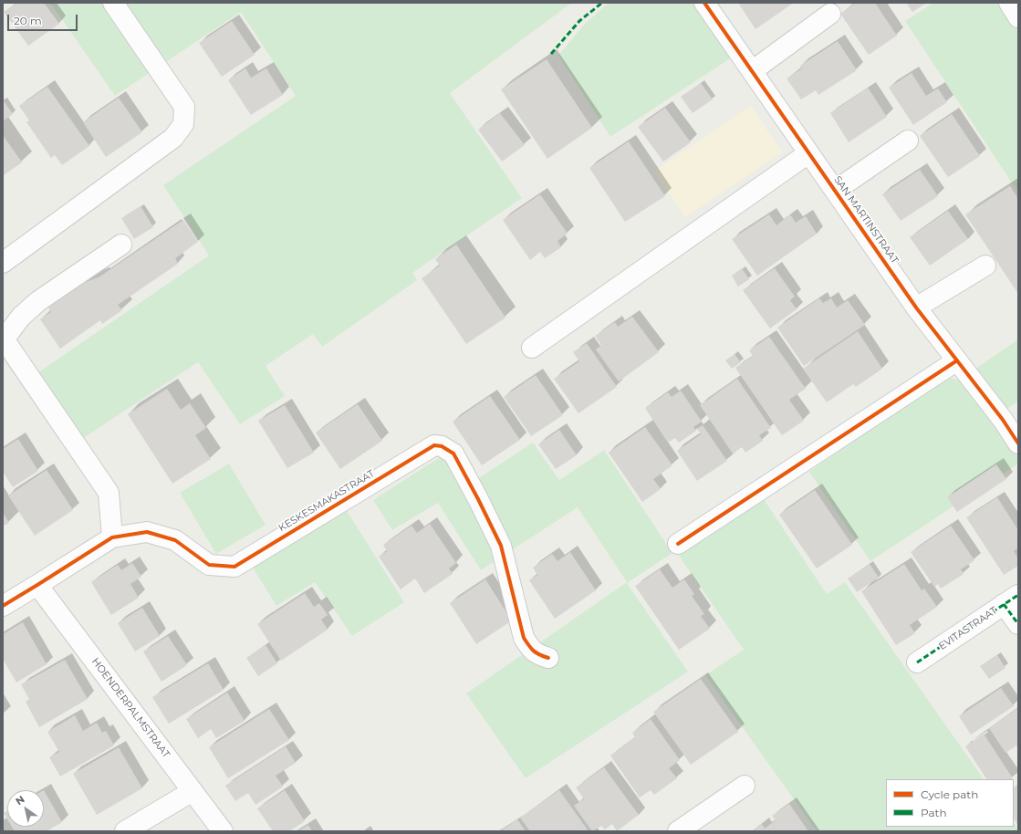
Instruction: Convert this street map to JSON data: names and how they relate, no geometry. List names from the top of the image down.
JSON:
{
  "streets": {
    "street": [
      "SAN MARTINSTRAAT",
      "KESKESMAKASTRAAT",
      "EVITASTRAAT",
      "HOENDERPALMSTRAAT"
    ]
  },
  "crossings": [
    ["KESKESMAKASTRAAT", "HOENDERPALMSTRAAT"]
  ],
  "legend": ["Cycle path", "Path"],
  "scale_bar": "20 m",
  "north": "top left"
}
